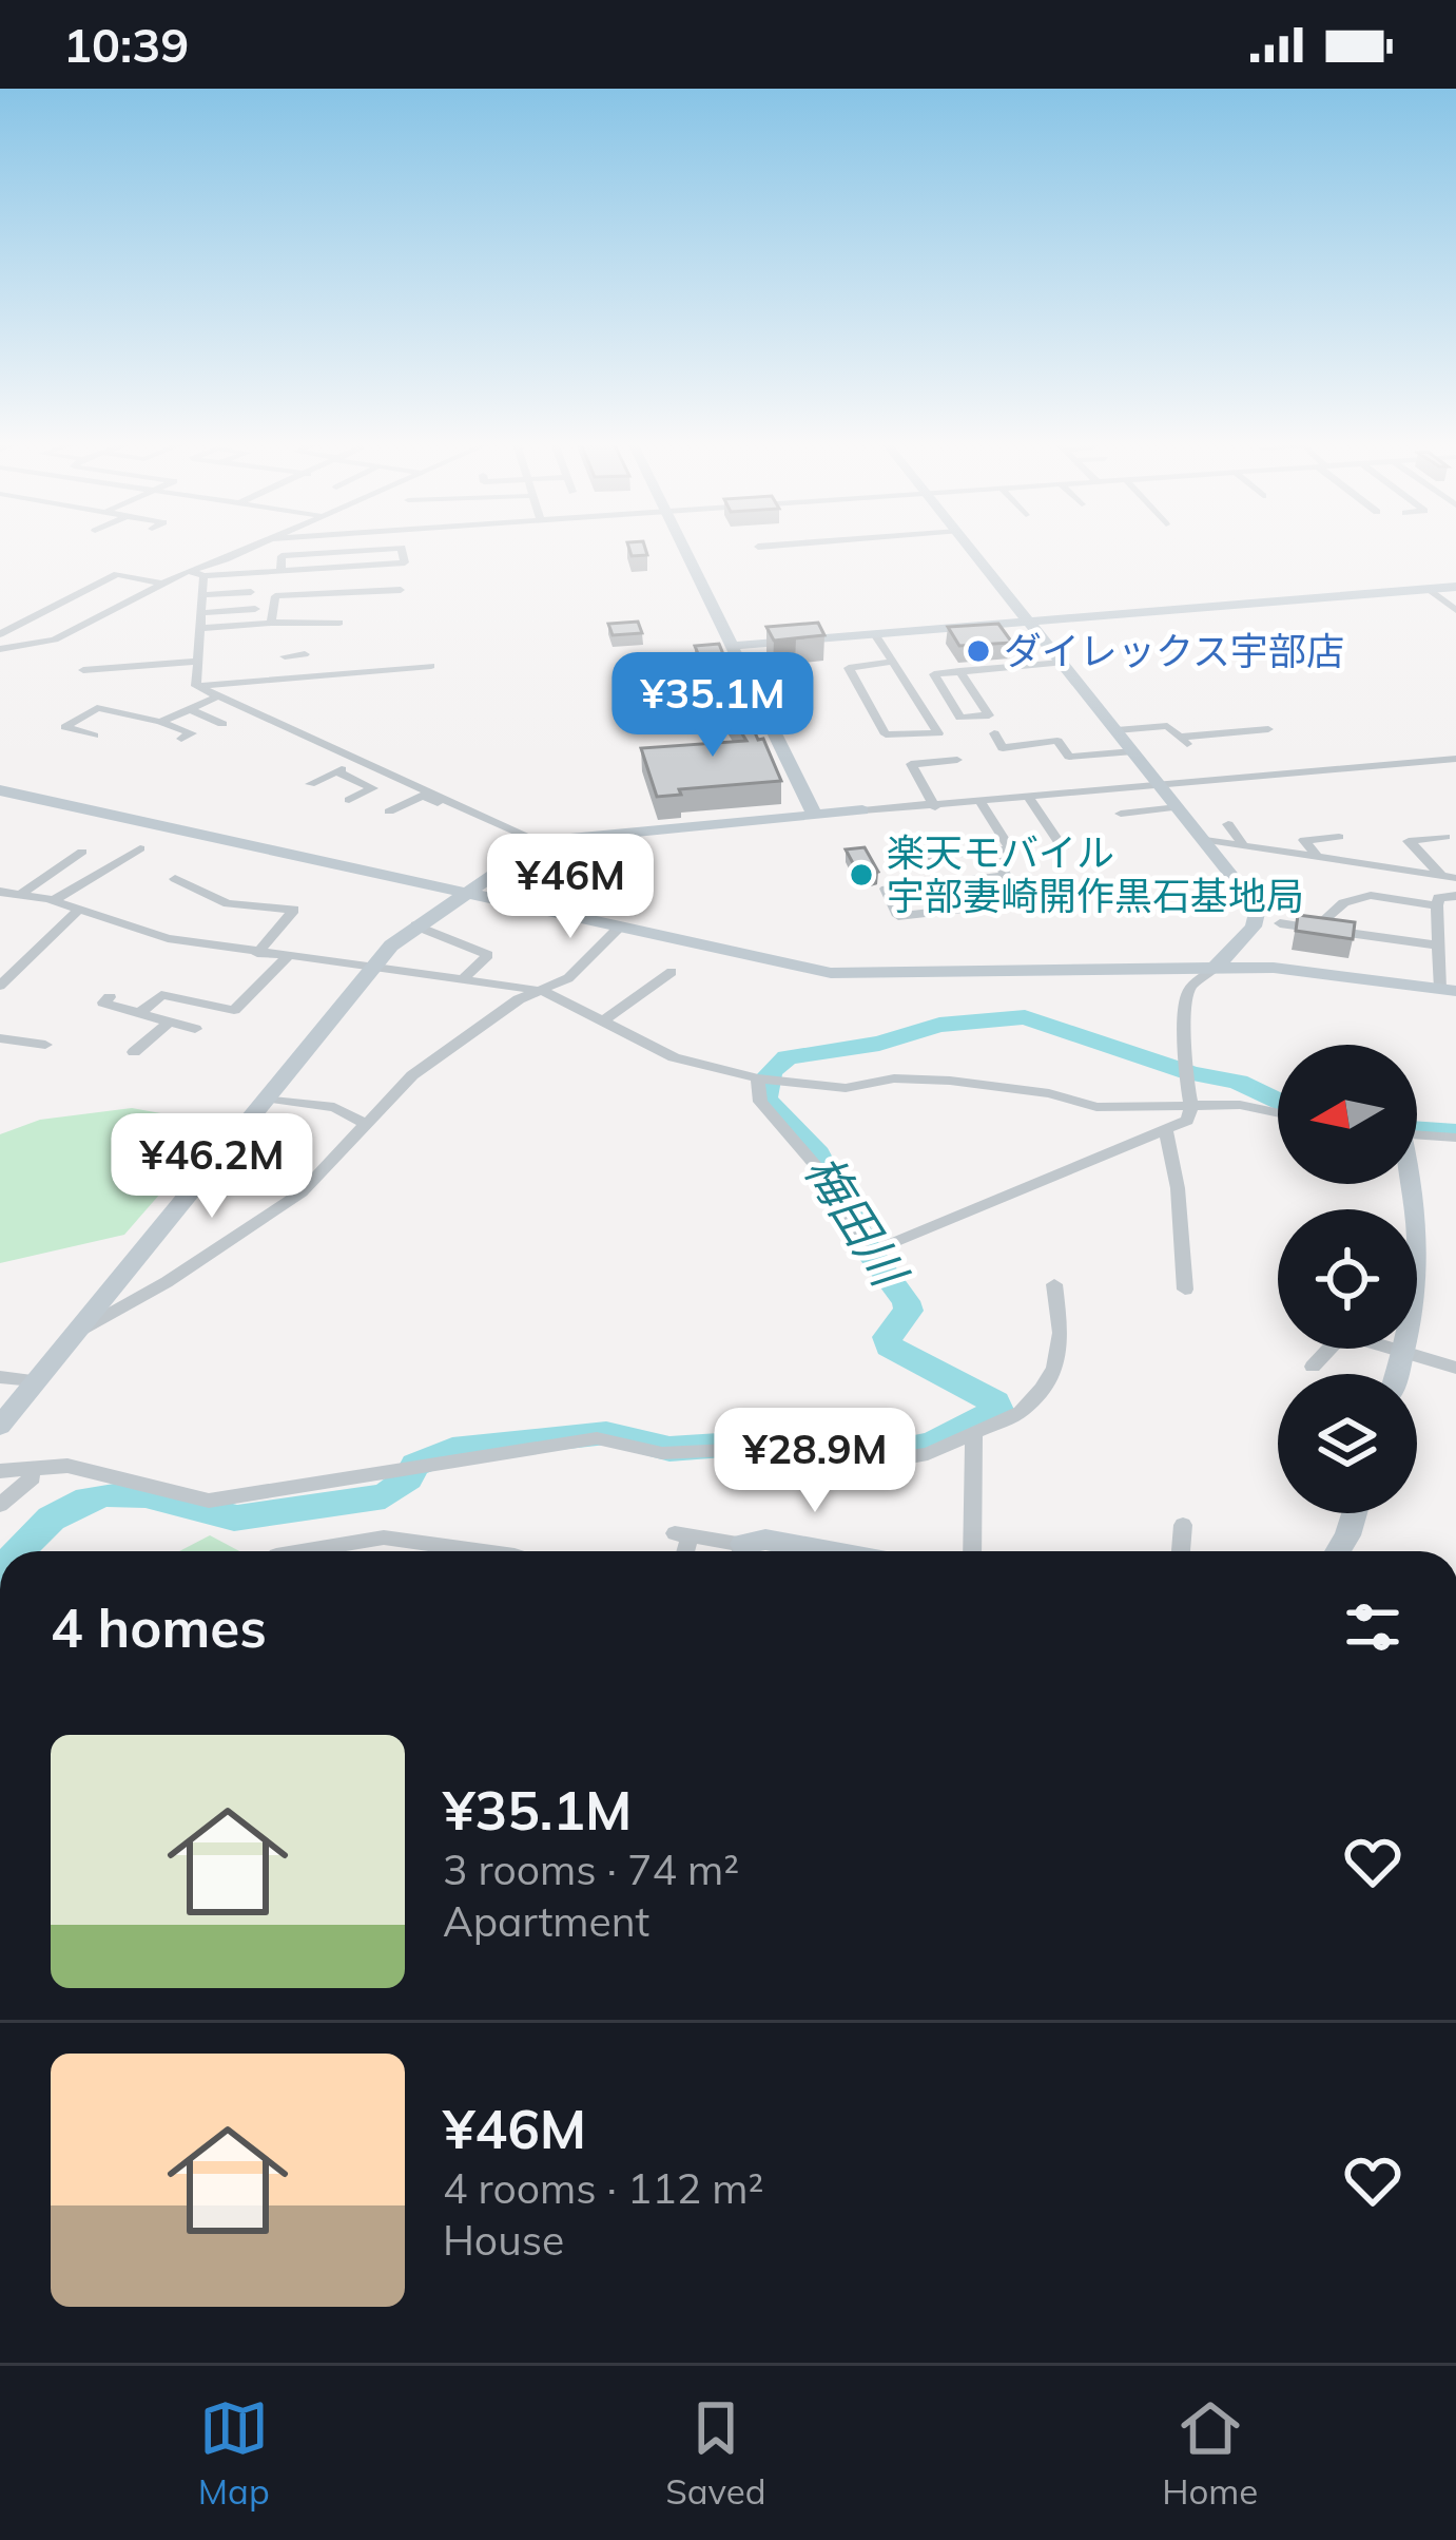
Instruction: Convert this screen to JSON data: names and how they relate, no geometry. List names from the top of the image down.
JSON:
{
  "water": ["梅田川"],
  "places": ["ダイレックス宇部店", "楽天モバイル 宇部妻崎開作黒石基地局"],
  "north": "left",
  "page": {
    "status": "10:39",
    "price": [
      "¥35.1M",
      "¥46M",
      "¥46.2M",
      "¥28.9M"
    ],
    "heading": "4 homes",
    "list": [
      {
        "name": "¥35.1M",
        "note": "3 rooms · 74 m² · Apartment"
      },
      {
        "name": "¥46M",
        "note": "4 rooms · 112 m² · House"
      }
    ],
    "tabs": ["Map", "Saved", "Home"]
  }
}
